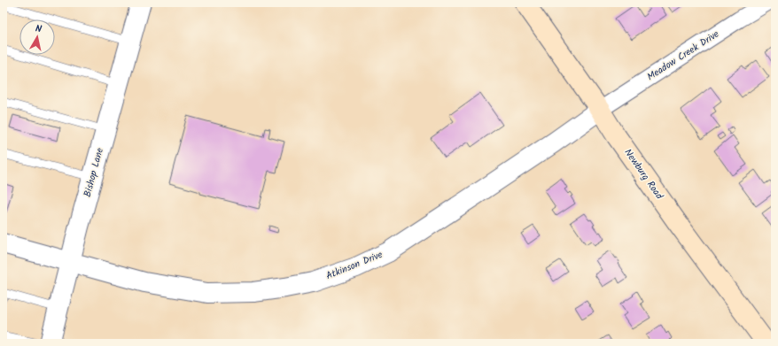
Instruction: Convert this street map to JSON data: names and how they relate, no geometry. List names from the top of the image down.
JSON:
{
  "streets": {
    "main road": ["Newburg Road"],
    "street": ["Meadow Creek Drive", "Bishop Lane", "Atkinson Drive"]
  },
  "crossings": [
    ["Meadow Creek Drive", "Newburg Road"],
    ["Meadow Creek Drive", "Atkinson Drive"],
    ["Bishop Lane", "Atkinson Drive"],
    ["Newburg Road", "Atkinson Drive"]
  ],
  "north": "top"
}
